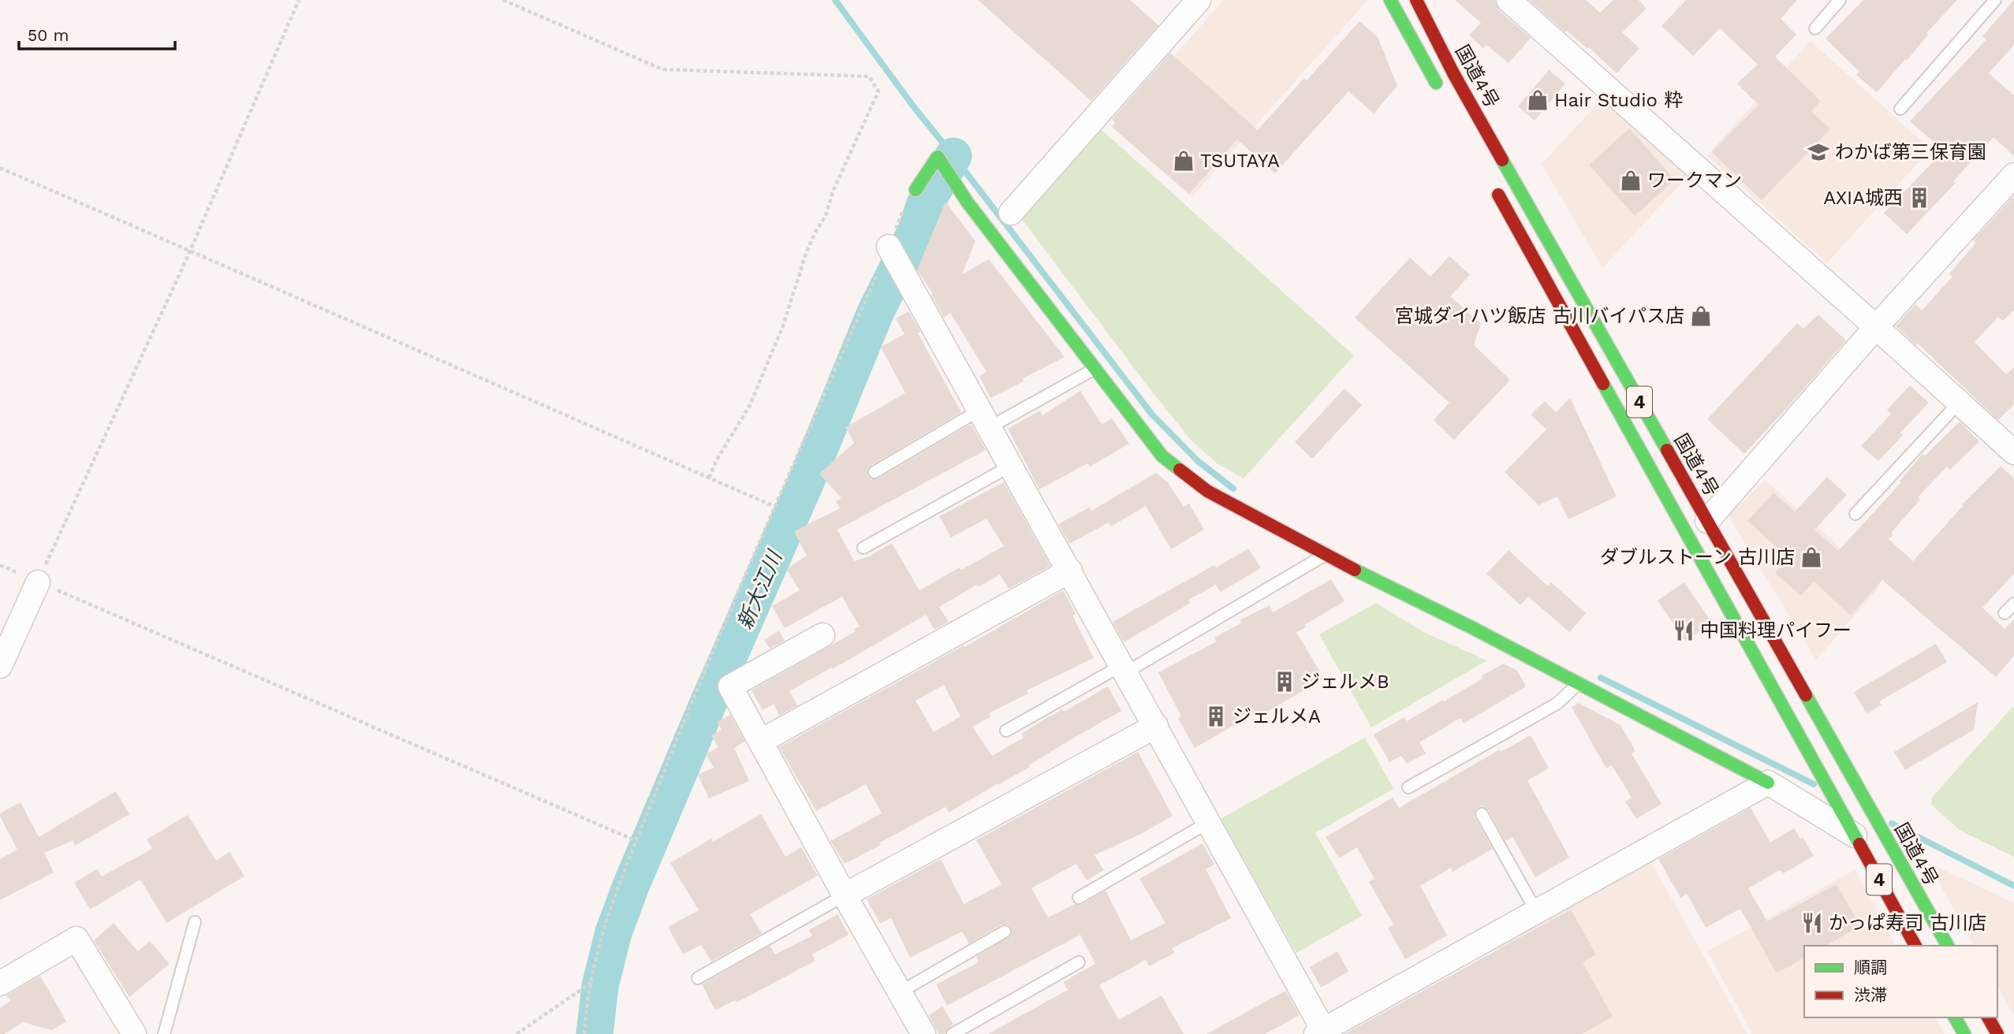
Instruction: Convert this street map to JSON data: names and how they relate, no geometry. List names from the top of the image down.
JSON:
{
  "streets": {
    "main road": ["国道4号", "4"]
  },
  "water": ["新大江川"],
  "places": {
    "shop": [
      "Hair Studio 粋",
      "TSUTAYA",
      "ワークマン",
      "宮城ダイハツ飯店 古川バイパス店",
      "ダブルストーン 古川店"
    ],
    "school or university": ["わかば第三保育園"],
    "building": ["AXIA城西", "ジェルメB", "ジェルメA"],
    "restaurant": ["中国料理パイフー", "かっぱ寿司 古川店"]
  },
  "legend": ["順調", "渋滞"],
  "scale_bar": "50 m"
}
